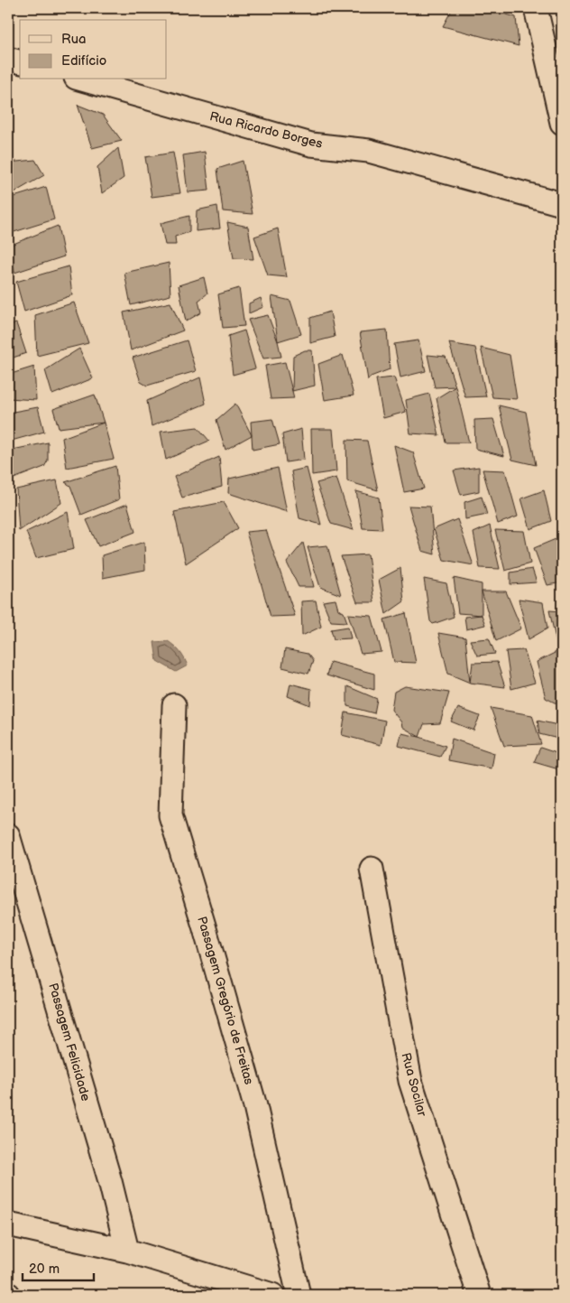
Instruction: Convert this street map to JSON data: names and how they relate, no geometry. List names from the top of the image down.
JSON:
{
  "streets": {
    "street": [
      "Rua Ricardo Borges",
      "Passagem Gregório de Freitas",
      "Passagem Felicidade",
      "Rua Socilar"
    ]
  },
  "legend": ["Rua", "Edifício"],
  "scale_bar": "20 m"
}
